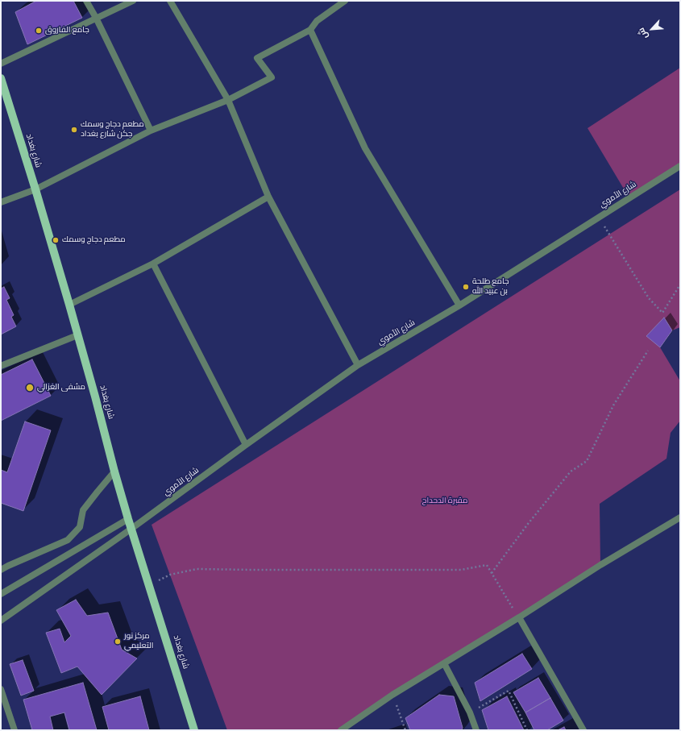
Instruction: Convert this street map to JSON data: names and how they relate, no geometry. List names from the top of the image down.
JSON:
{
  "streets": {
    "main road": ["شارع بغداد"],
    "street": ["شارع الأموي"]
  },
  "crossings": [
    ["شارع بغداد", "شارع الأموي"]
  ],
  "parks": ["مقبرة الدحداح"],
  "places": [
    "جامع الفاروق",
    "مطعم دجاج وسمك جكن شارع بغداد",
    "مطعم دجاج وسمك",
    "جامع طلحة بن عبيد الله",
    "مشفى الغزالي",
    "مركز نور التعليمي"
  ],
  "north": "bottom left"
}
